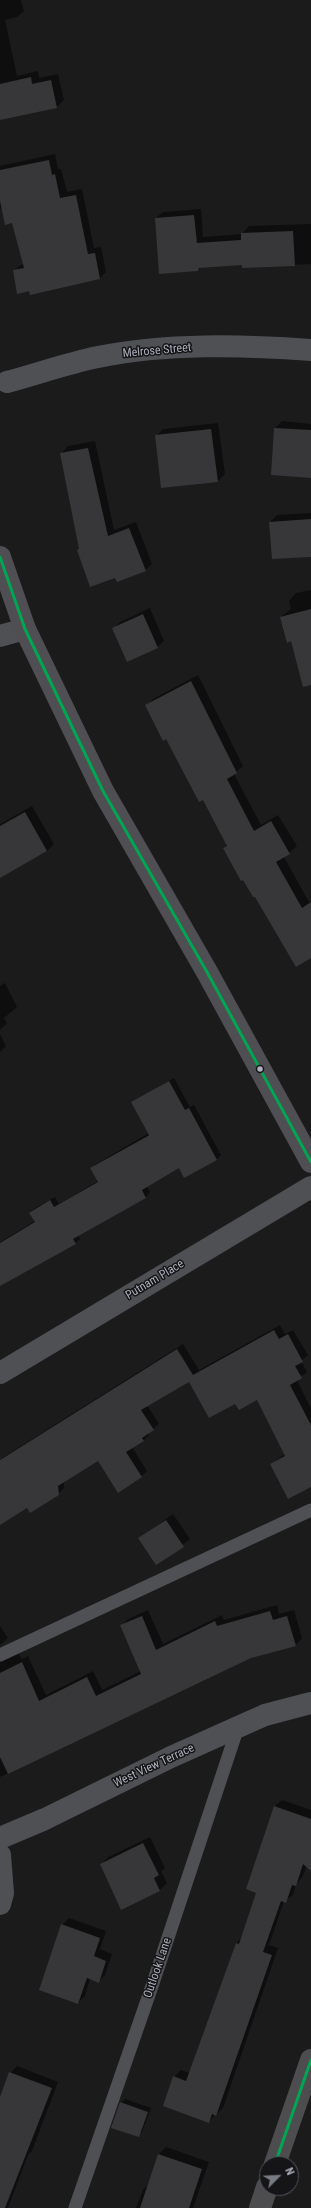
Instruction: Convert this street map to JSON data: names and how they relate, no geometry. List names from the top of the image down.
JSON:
{
  "streets": {
    "street": ["Melrose Street", "Putnam Place", "West View Terrace"],
    "lane": ["Outlook Lane"]
  },
  "crossings": [
    ["West View Terrace", "Outlook Lane"]
  ],
  "north": "top right"
}
